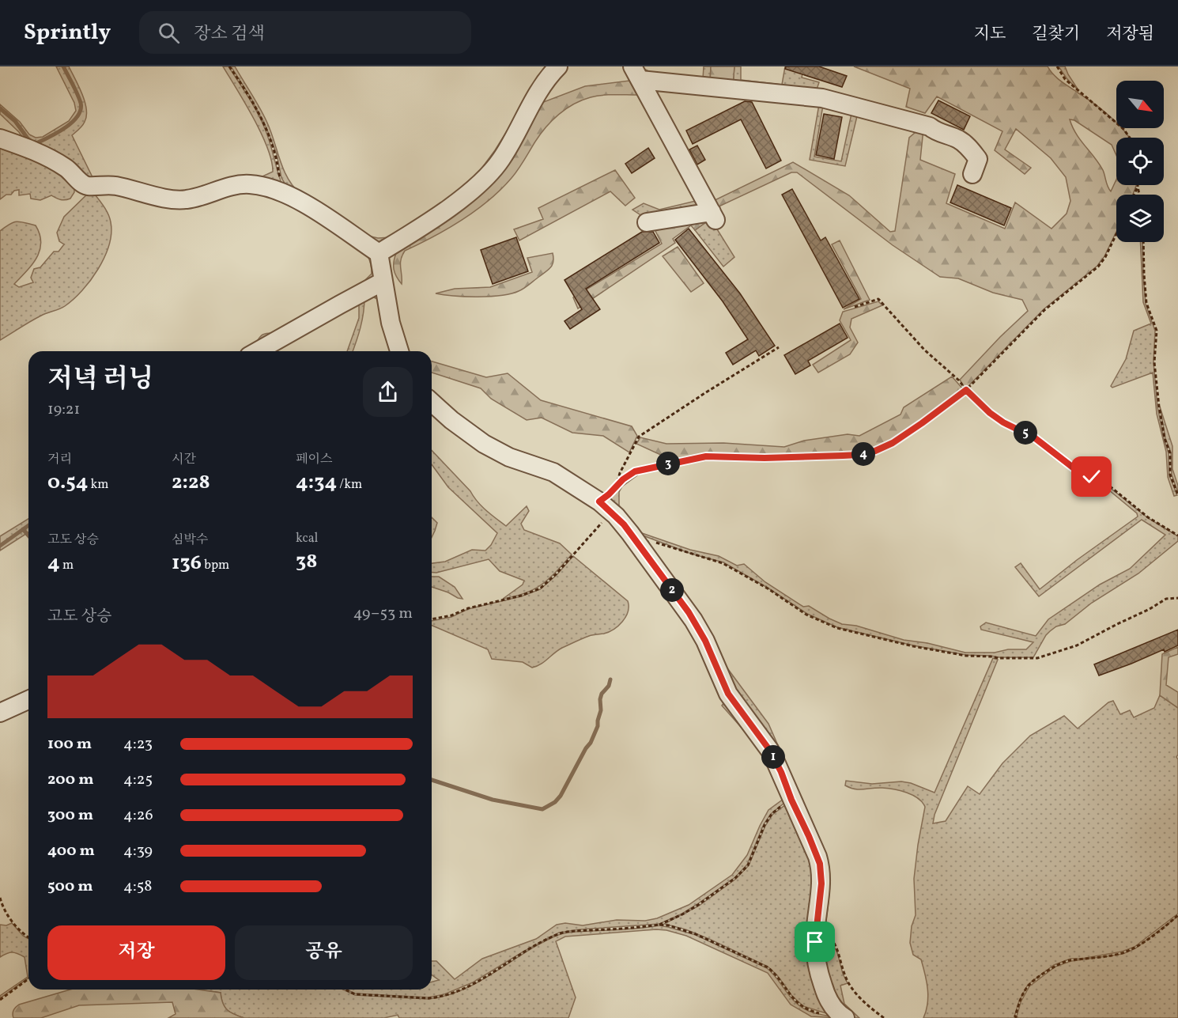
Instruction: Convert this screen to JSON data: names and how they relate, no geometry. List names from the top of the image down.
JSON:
{
  "north": "bottom right",
  "page": {
    "header": "Sprintly",
    "search": "장소 검색",
    "nav": ["지도", "길찾기", "저장됨"],
    "heading": ["저녁 러닝", "19:21"],
    "pins": [
      "5",
      "4",
      "3",
      "2",
      "1"
    ],
    "stats": [
      ["거리", "0.54 km"],
      ["시간", "2:28"],
      ["페이스", "4:34 /km"],
      ["고도 상승", "4 m"],
      ["심박수", "136 bpm"],
      ["kcal", "38"]
    ],
    "chart": ["고도 상승", "49–53 m"],
    "list": [
      {
        "name": "100 m",
        "note": "4:23"
      },
      {
        "name": "200 m",
        "note": "4:25"
      },
      {
        "name": "300 m",
        "note": "4:26"
      },
      {
        "name": "400 m",
        "note": "4:39"
      },
      {
        "name": "500 m",
        "note": "4:58"
      }
    ],
    "buttons": ["저장", "공유"]
  }
}
